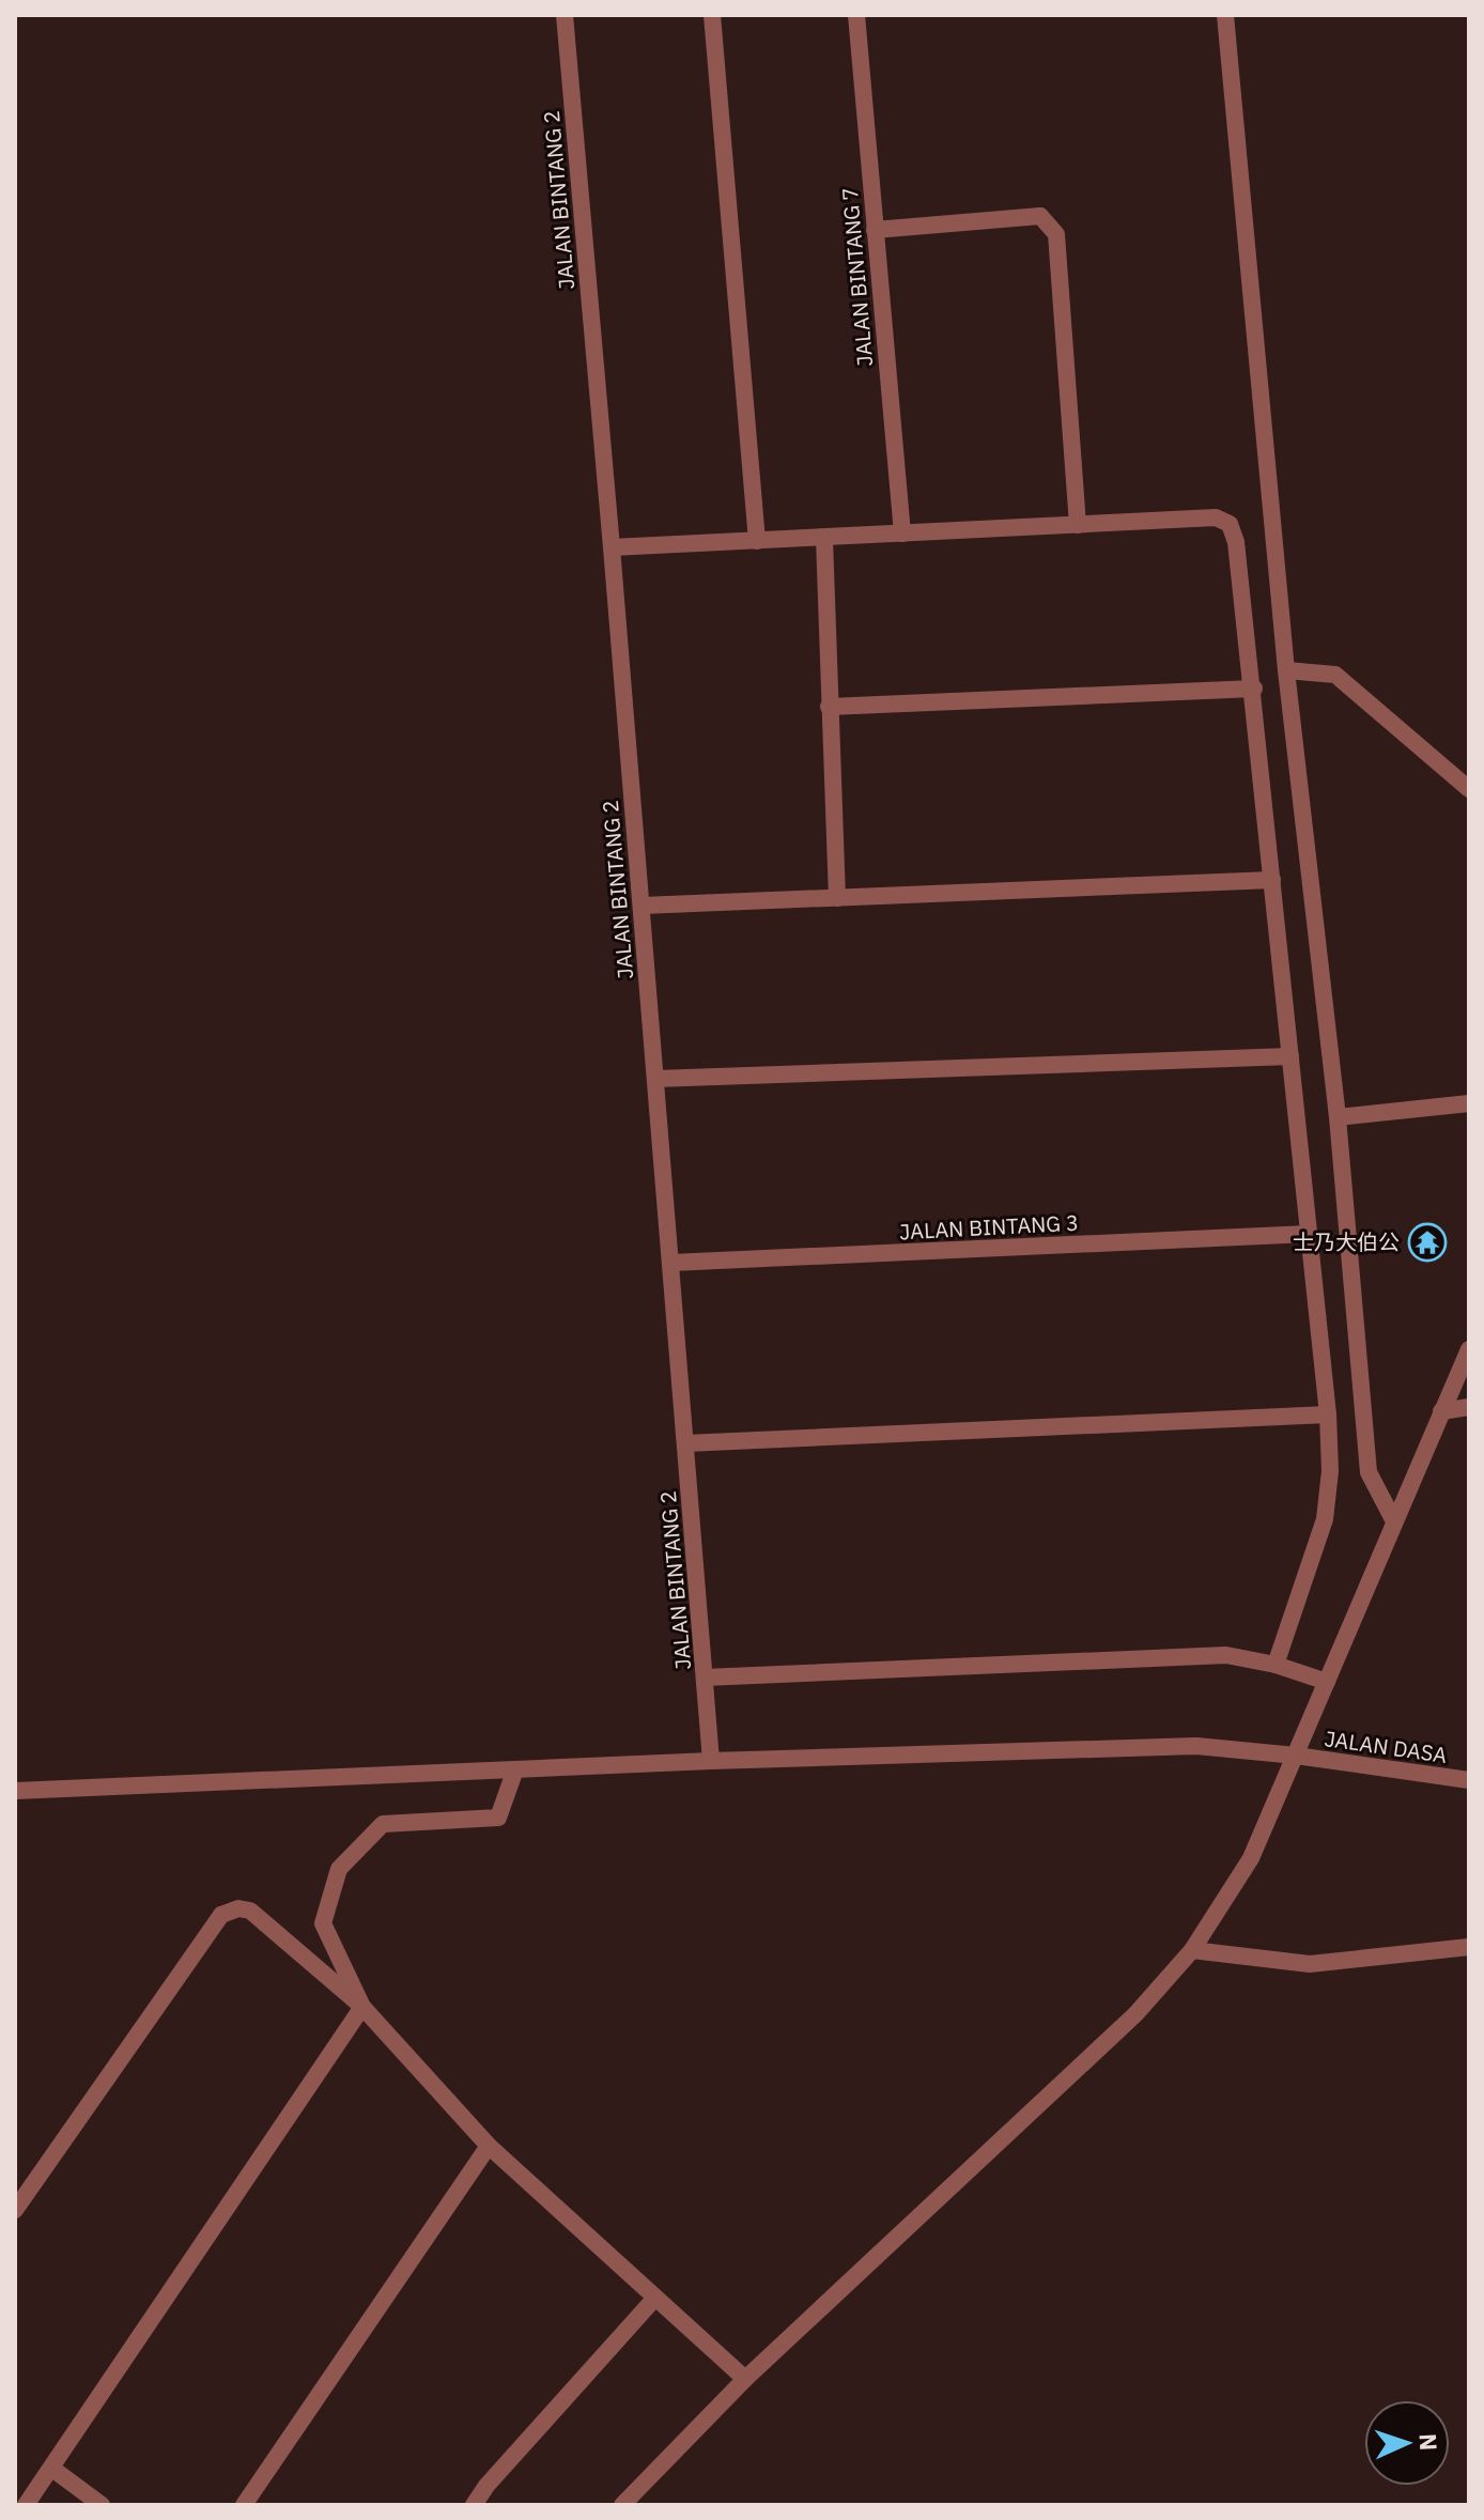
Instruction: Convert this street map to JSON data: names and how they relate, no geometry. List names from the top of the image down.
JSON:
{
  "streets": {
    "street": [
      "JALAN BINTANG 2",
      "JALAN BINTANG 7",
      "JALAN BINTANG 3",
      "JALAN DASA"
    ]
  },
  "crossings": [
    ["JALAN BINTANG 2", "JALAN BINTANG 3"],
    ["JALAN BINTANG 2", "JALAN DASA"]
  ],
  "places": {
    "temple": ["士乃大伯公"]
  },
  "north": "right"
}
